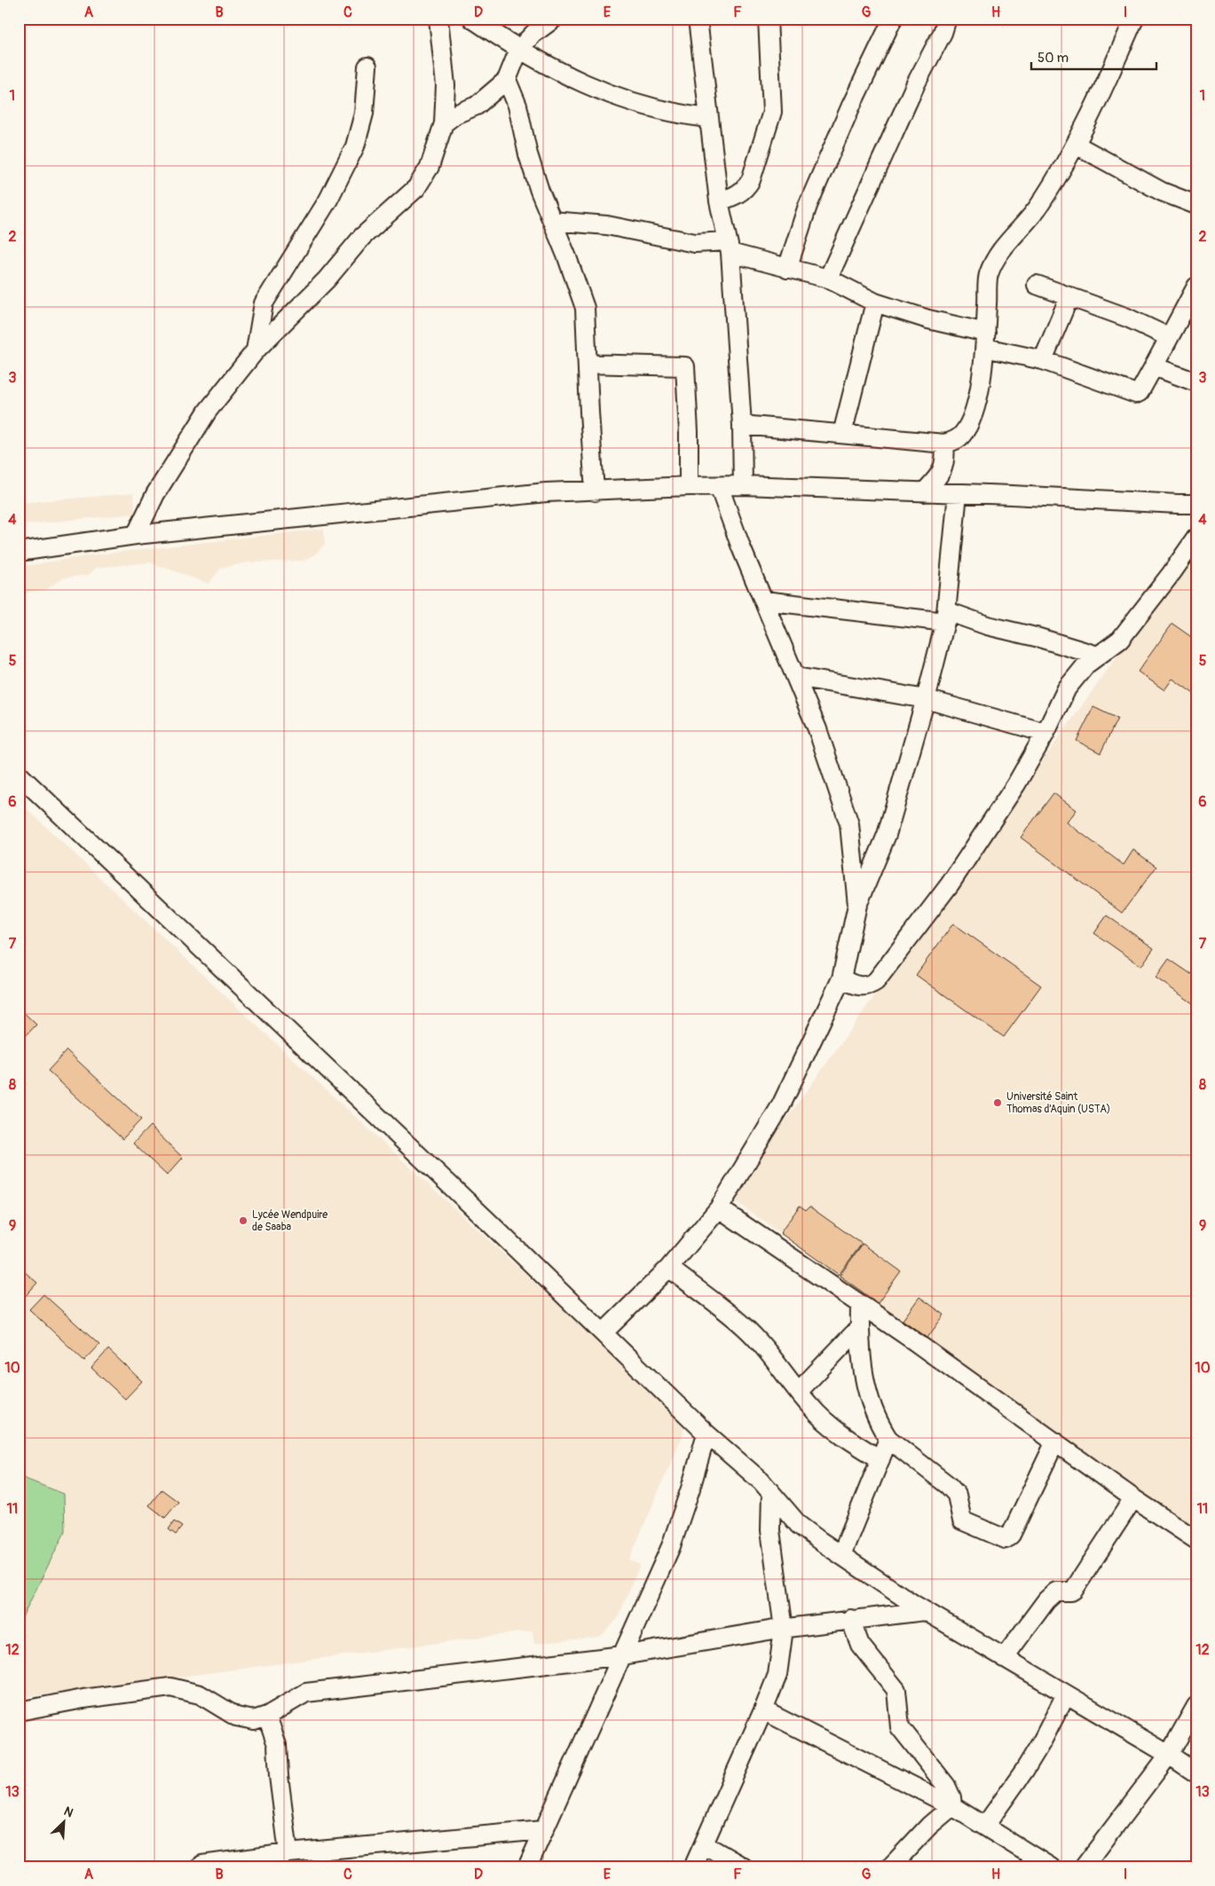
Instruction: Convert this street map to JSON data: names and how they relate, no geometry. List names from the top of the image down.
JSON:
{
  "places": ["Université Saint Thomas d’Aquin (USTA)", "Lycée Wendpuire de Saaba"],
  "scale_bar": "50 m",
  "north": "top right",
  "grid": {
    "columns": [
      "A",
      "B",
      "C",
      "D",
      "E",
      "F",
      "G",
      "H",
      "I"
    ],
    "rows": [
      "1",
      "2",
      "3",
      "4",
      "5",
      "6",
      "7",
      "8",
      "9",
      "10",
      "11",
      "12",
      "13"
    ]
  }
}
